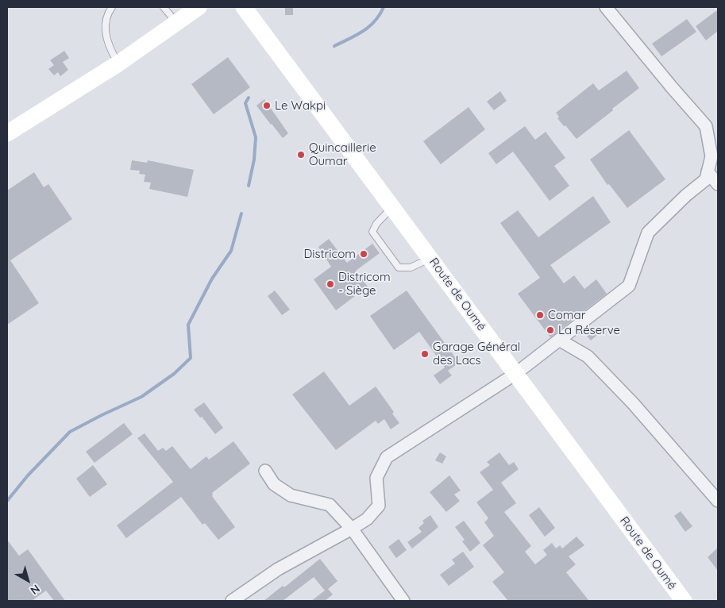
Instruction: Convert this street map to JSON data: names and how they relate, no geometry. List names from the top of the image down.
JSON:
{
  "streets": {
    "main road": ["Route de Oumé"]
  },
  "places": [
    "Le Wakpi",
    "Quincaillerie Oumar",
    "Districom",
    "Districom - Siège",
    "Comar",
    "La Réserve",
    "Garage Général des Lacs"
  ],
  "north": "bottom right"
}
